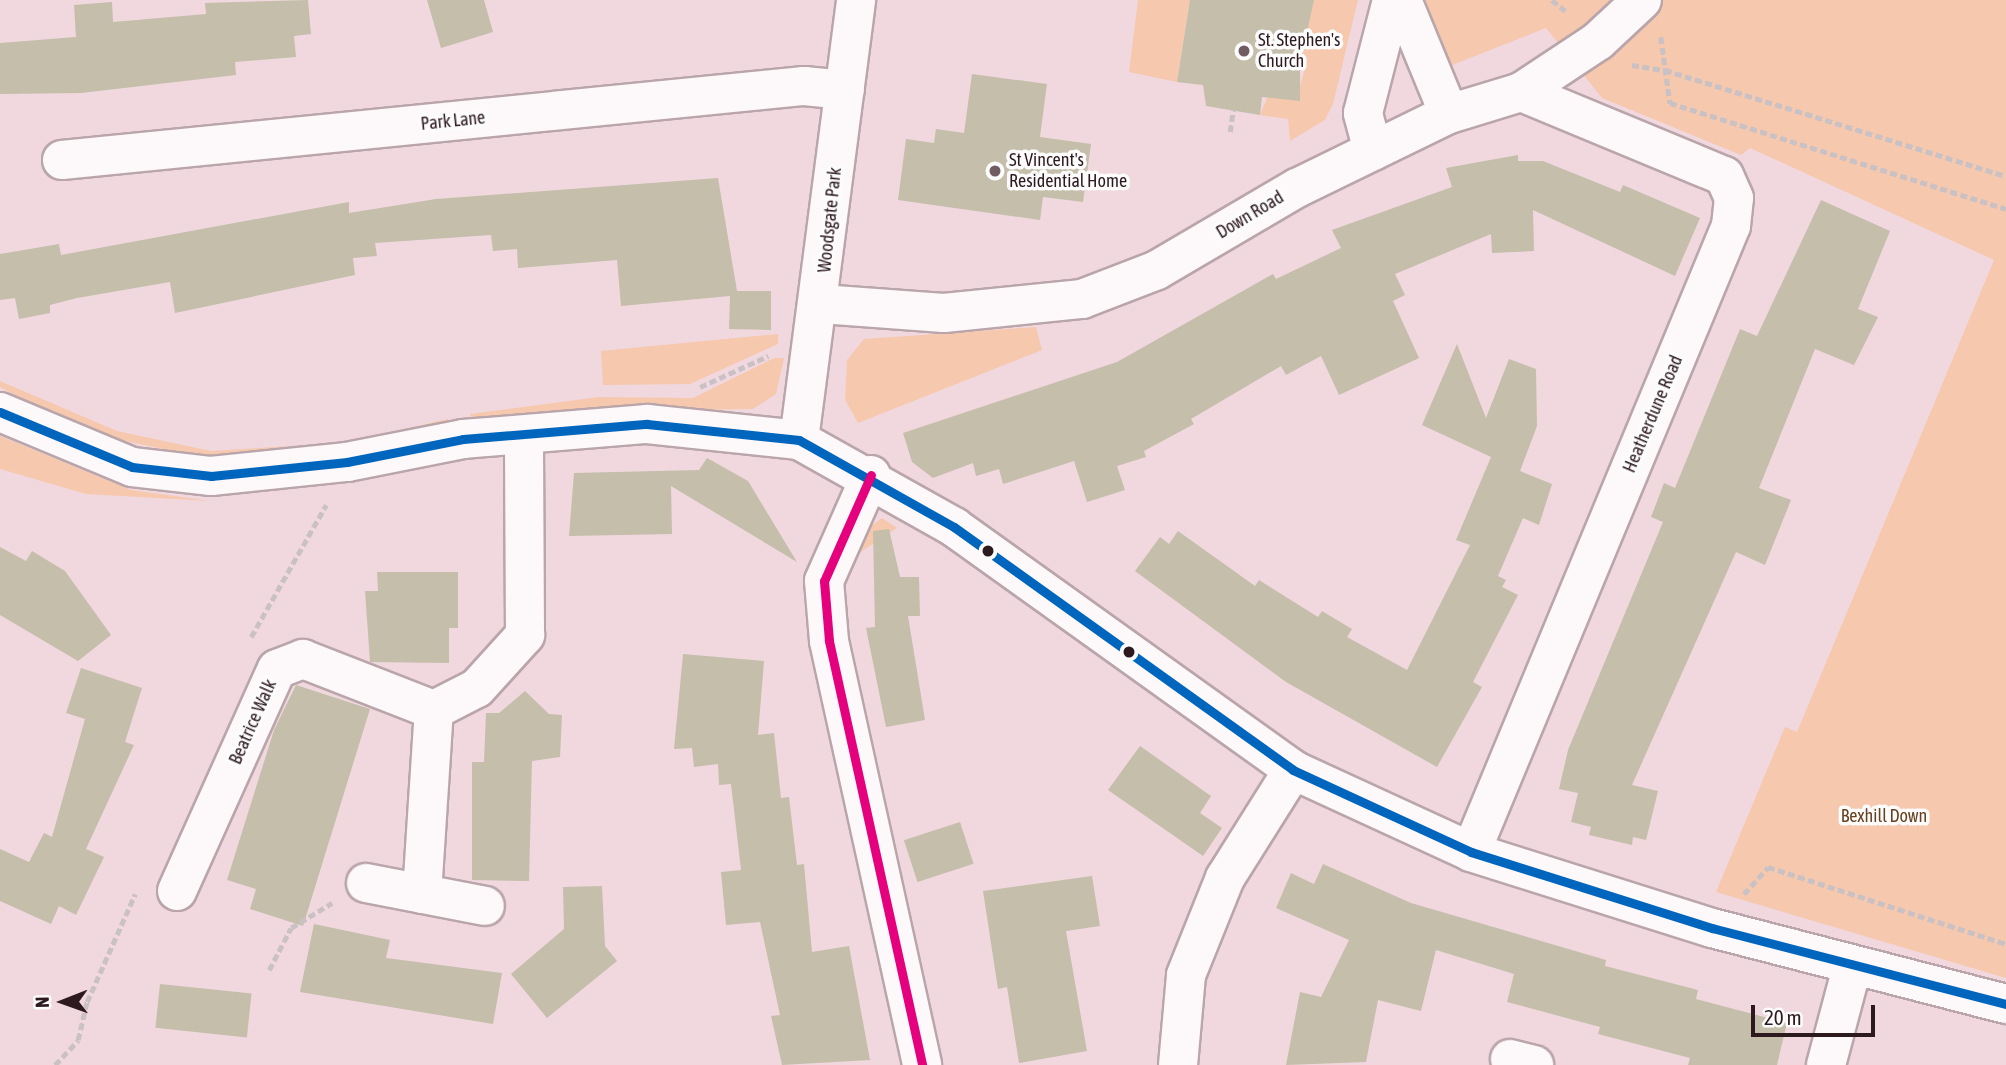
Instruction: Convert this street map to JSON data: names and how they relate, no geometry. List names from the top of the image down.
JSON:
{
  "streets": {
    "street": [
      "Park Lane",
      "Down Road",
      "Woodsgate Park",
      "Heatherdune Road",
      "Beatrice Walk"
    ]
  },
  "crossings": [
    ["Park Lane", "Woodsgate Park"],
    ["Down Road", "Woodsgate Park"],
    ["Down Road", "Heatherdune Road"]
  ],
  "parks": ["Bexhill Down"],
  "places": ["St. Stephen's Church", "St Vincent's Residential Home"],
  "scale_bar": "20 m",
  "north": "left"
}
